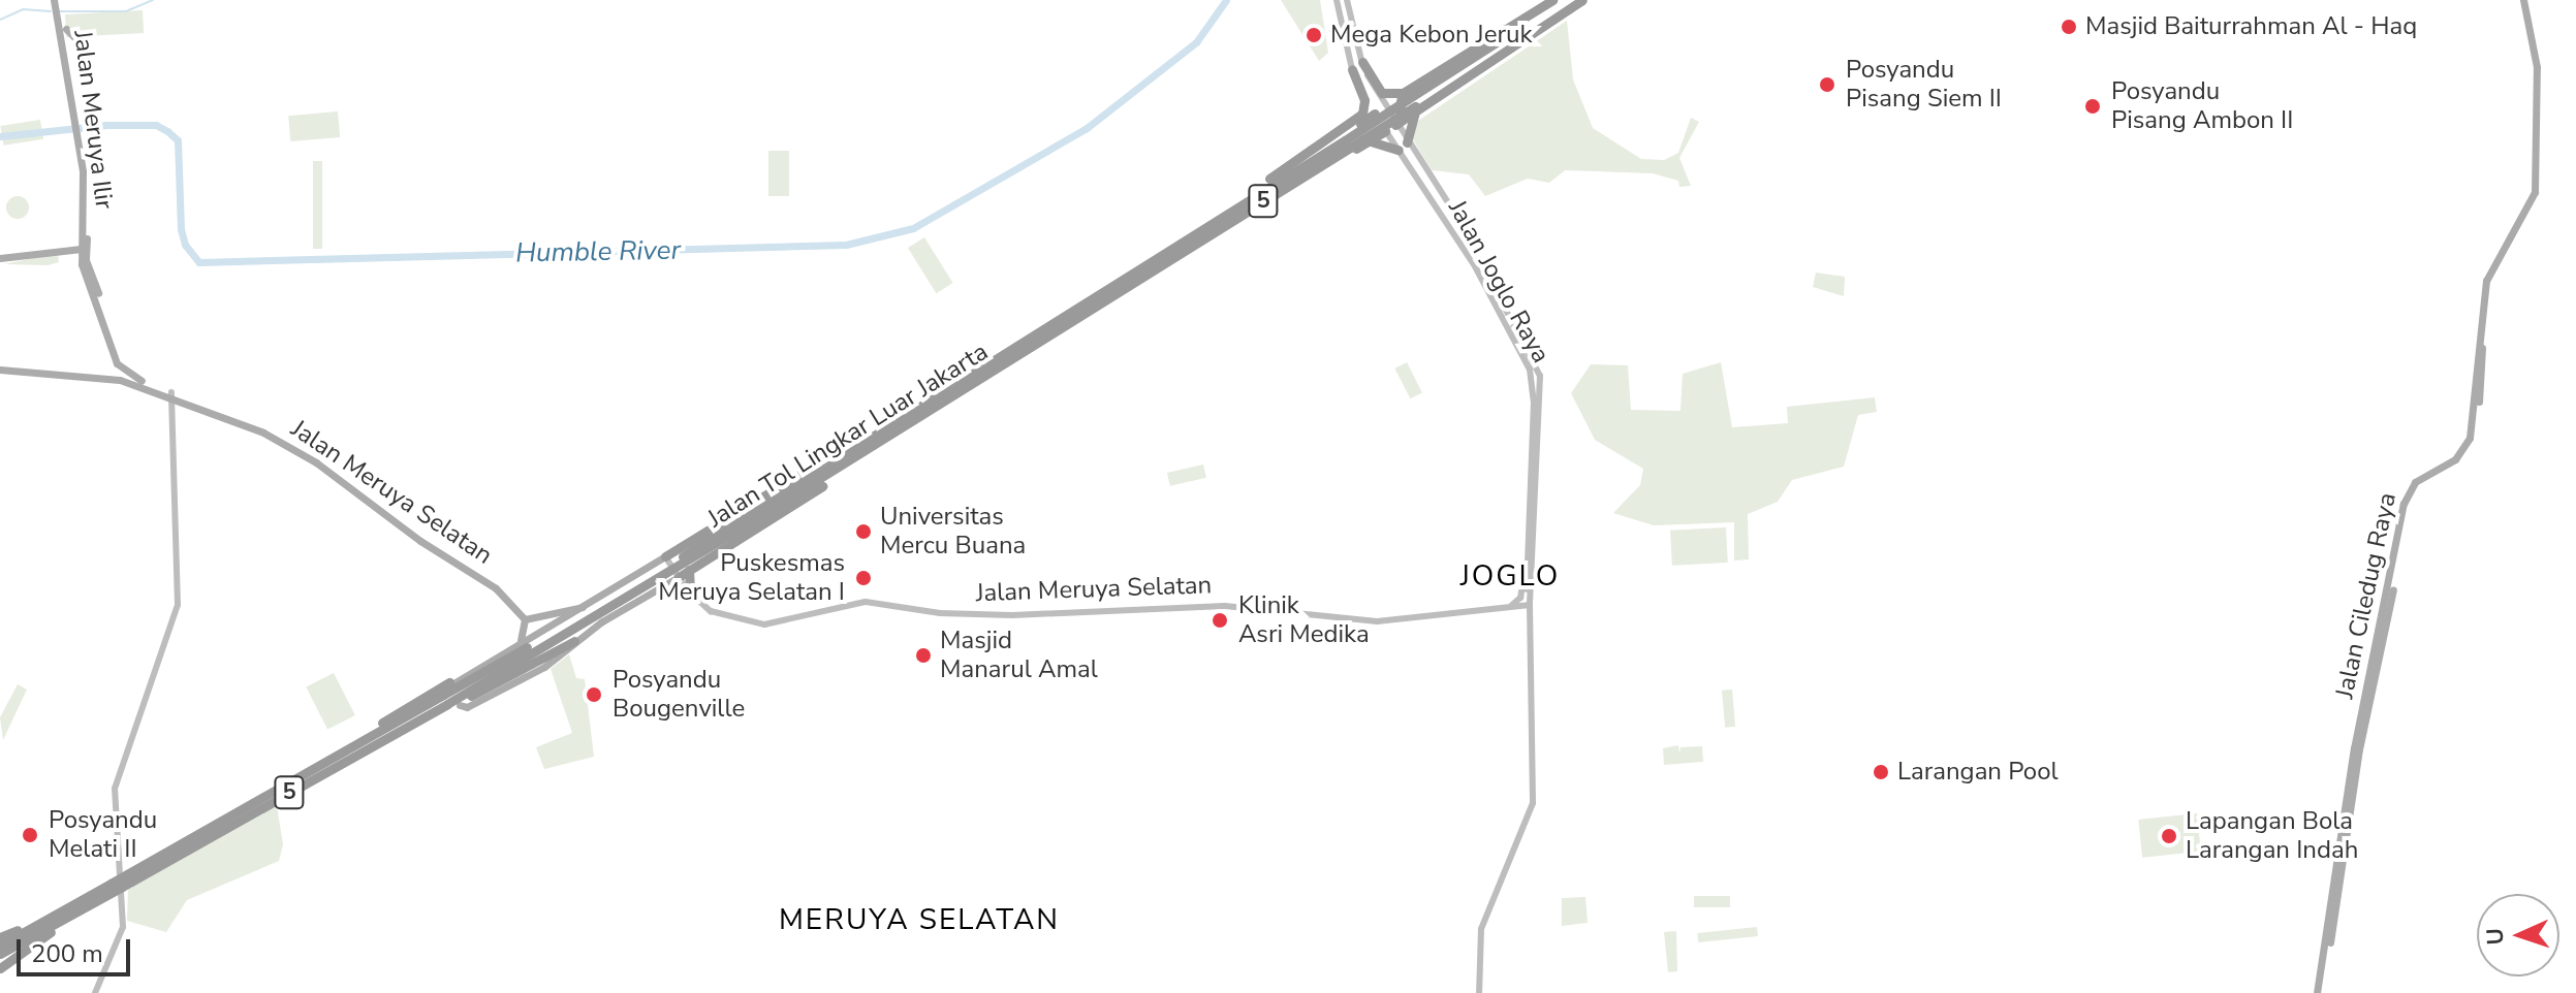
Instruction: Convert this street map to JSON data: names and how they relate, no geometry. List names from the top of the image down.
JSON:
{
  "streets": {
    "highway": ["5", "Jalan Tol Lingkar Luar Jakarta"],
    "main road": [
      "Jalan Meruya Ilir",
      "Jalan Joglo Raya",
      "Jalan Meruya Selatan",
      "Jalan Ciledug Raya"
    ]
  },
  "crossings": [
    ["Jalan Joglo Raya", "Jalan Meruya Selatan"]
  ],
  "districts": ["JOGLO", "MERUYA SELATAN"],
  "water": ["Humble River"],
  "places": [
    "Masjid Baiturrahman Al - Haq",
    "Mega Kebon Jeruk",
    "Posyandu Pisang Siem II",
    "Posyandu Pisang Ambon II",
    "Universitas Mercu Buana",
    "Puskesmas Meruya Selatan I",
    "Klinik Asri Medika",
    "Masjid Manarul Amal",
    "Posyandu Bougenville",
    "Larangan Pool",
    "Posyandu Melati II",
    "Lapangan Bola Larangan Indah"
  ],
  "scale_bar": "200 m",
  "north": "left"
}
